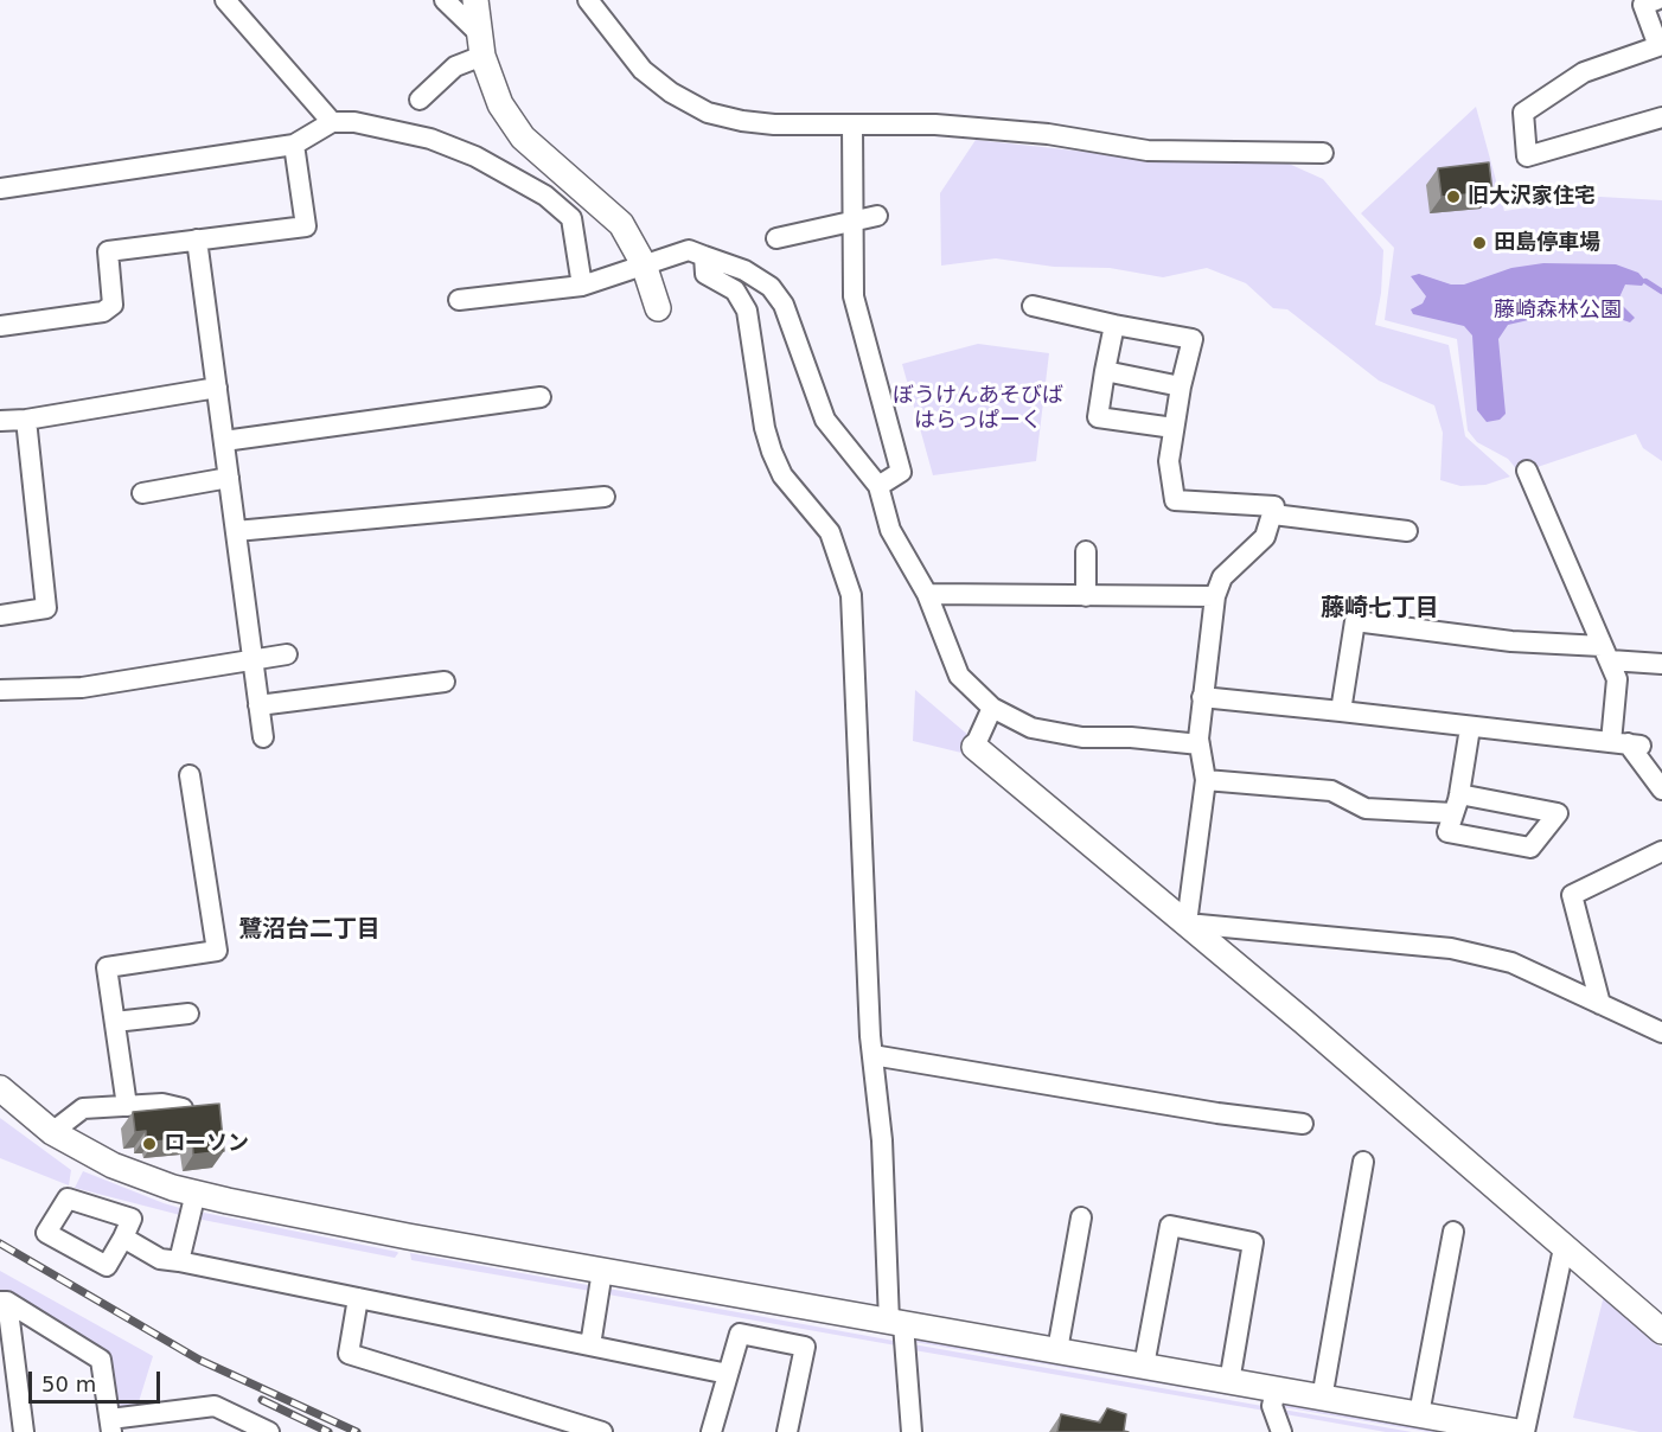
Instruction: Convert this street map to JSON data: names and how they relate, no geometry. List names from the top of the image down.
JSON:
{
  "districts": ["藤崎七丁目", "鷺沼台二丁目"],
  "parks": ["藤崎森林公園", "ぼうけんあそびば はらっぱーく"],
  "places": ["旧大沢家住宅", "田島停車場", "ローソン"],
  "scale_bar": "50 m"
}
